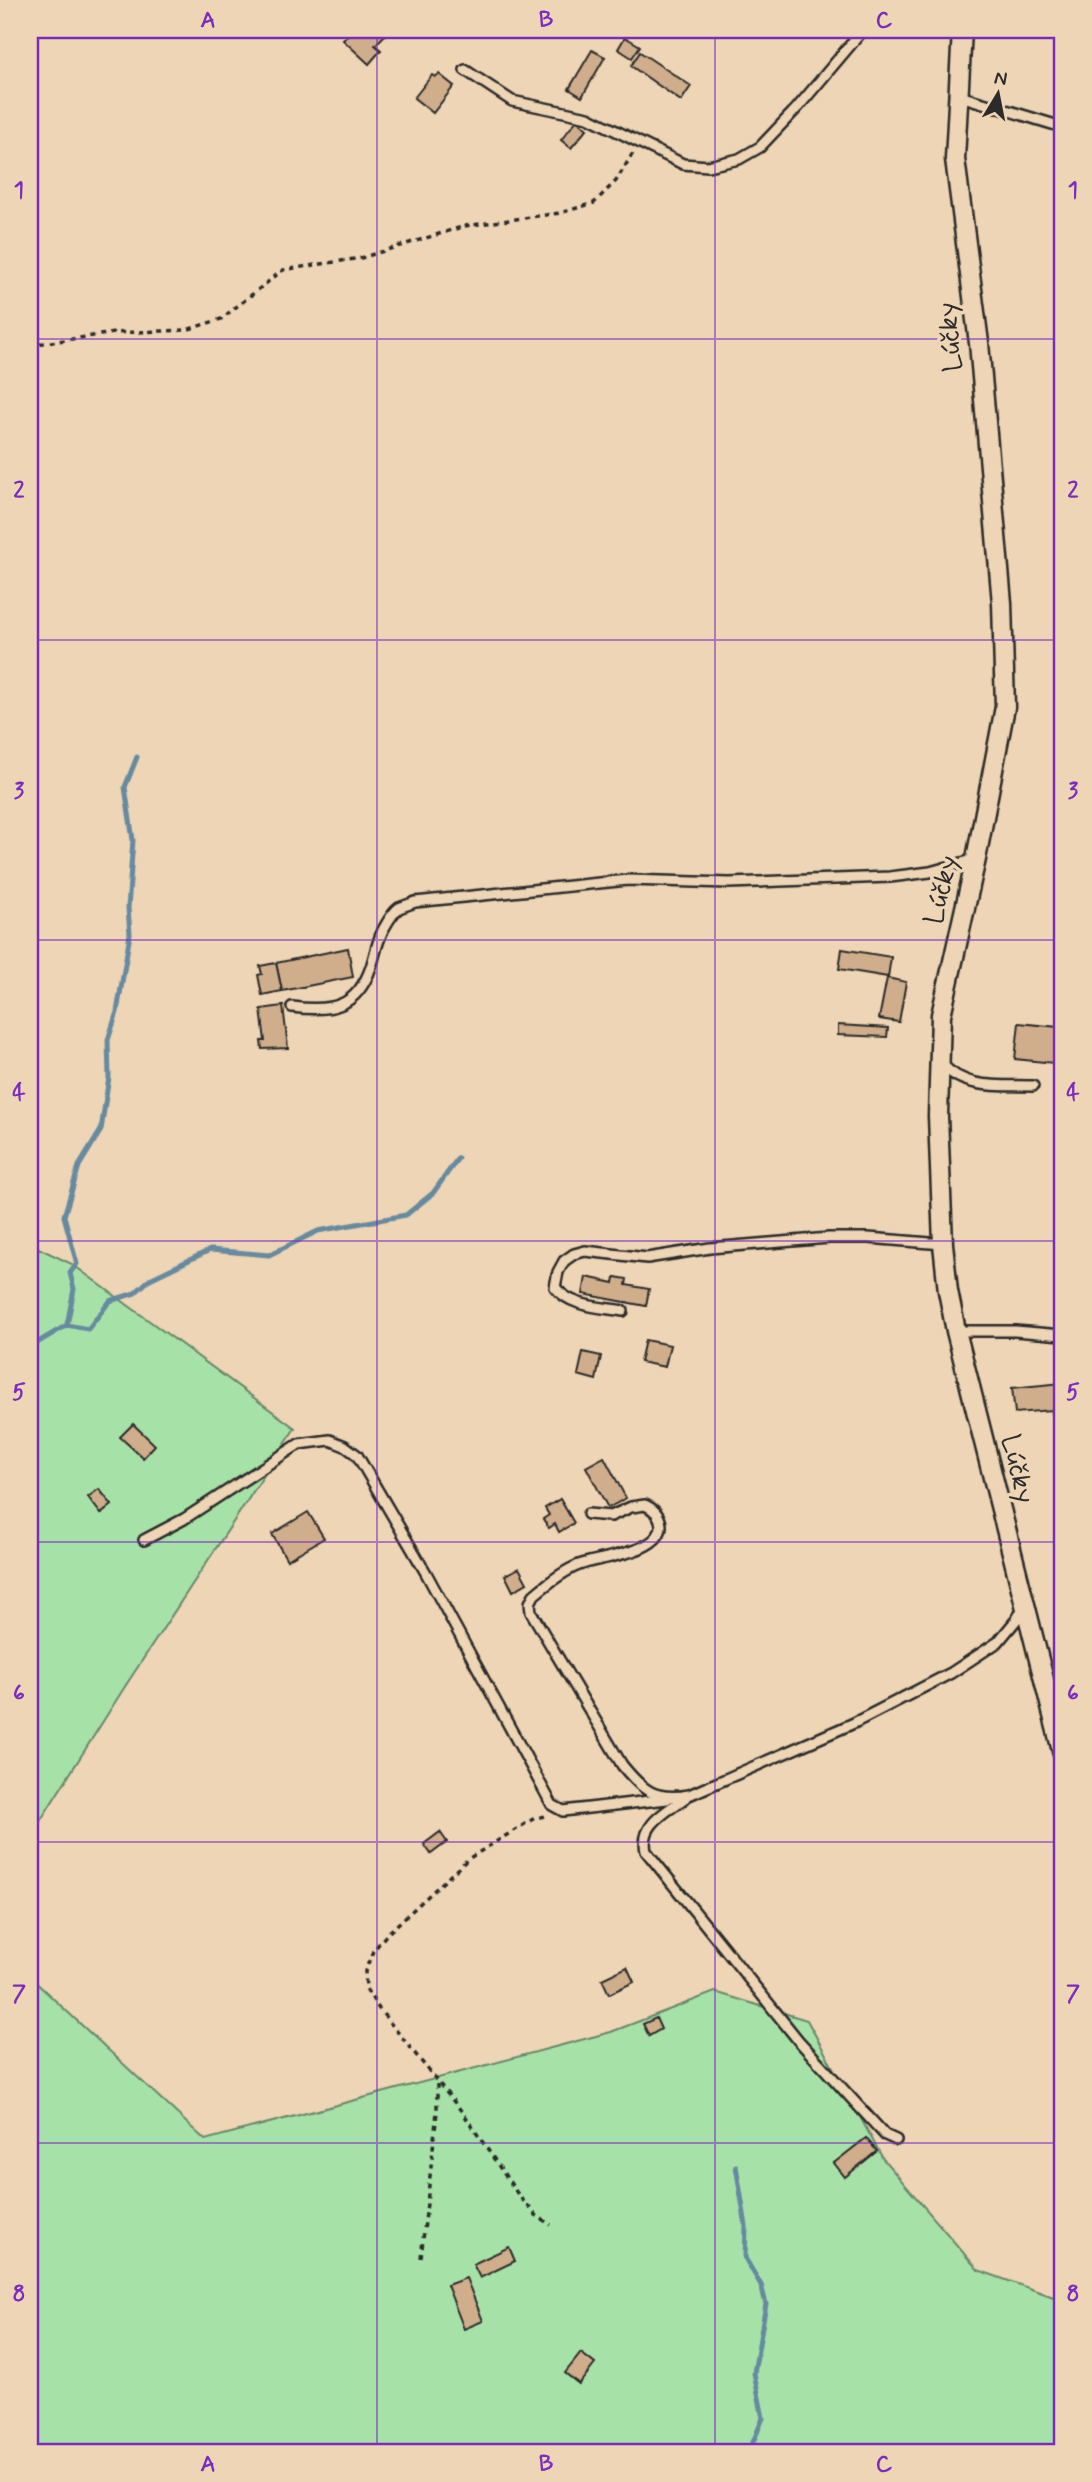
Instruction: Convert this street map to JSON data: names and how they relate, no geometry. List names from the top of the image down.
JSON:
{
  "streets": {
    "street": ["Lúčky"]
  },
  "north": "top",
  "grid": {
    "columns": ["A", "B", "C"],
    "rows": [
      "1",
      "2",
      "3",
      "4",
      "5",
      "6",
      "7",
      "8"
    ]
  }
}
